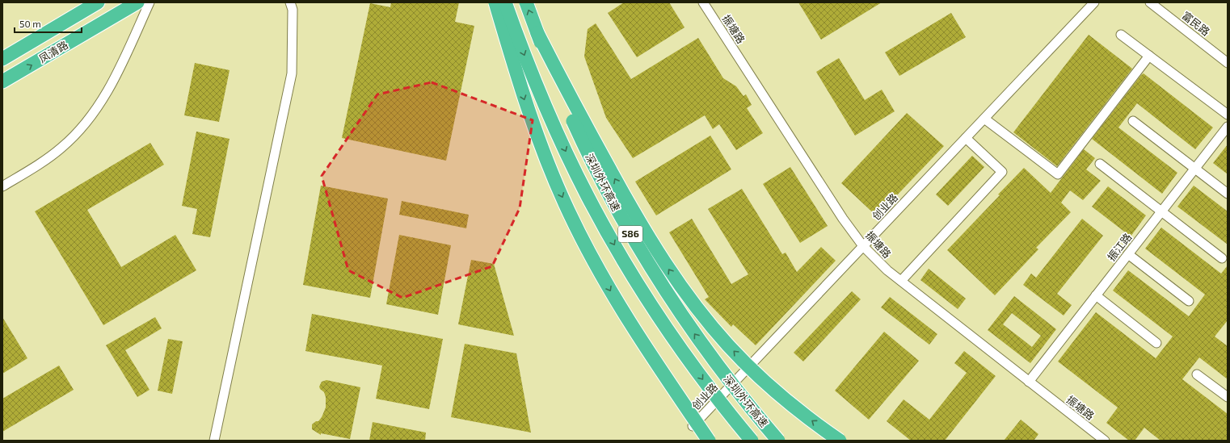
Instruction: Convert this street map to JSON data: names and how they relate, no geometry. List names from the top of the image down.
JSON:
{
  "streets": {
    "highway": ["凤清路", "深圳外环高速", "S86"],
    "street": [
      "富民路",
      "振塘路",
      "创业路",
      "振江路"
    ]
  },
  "crossings": [
    ["振塘路", "创业路"],
    ["振塘路", "振江路"]
  ],
  "scale_bar": "50 m"
}
